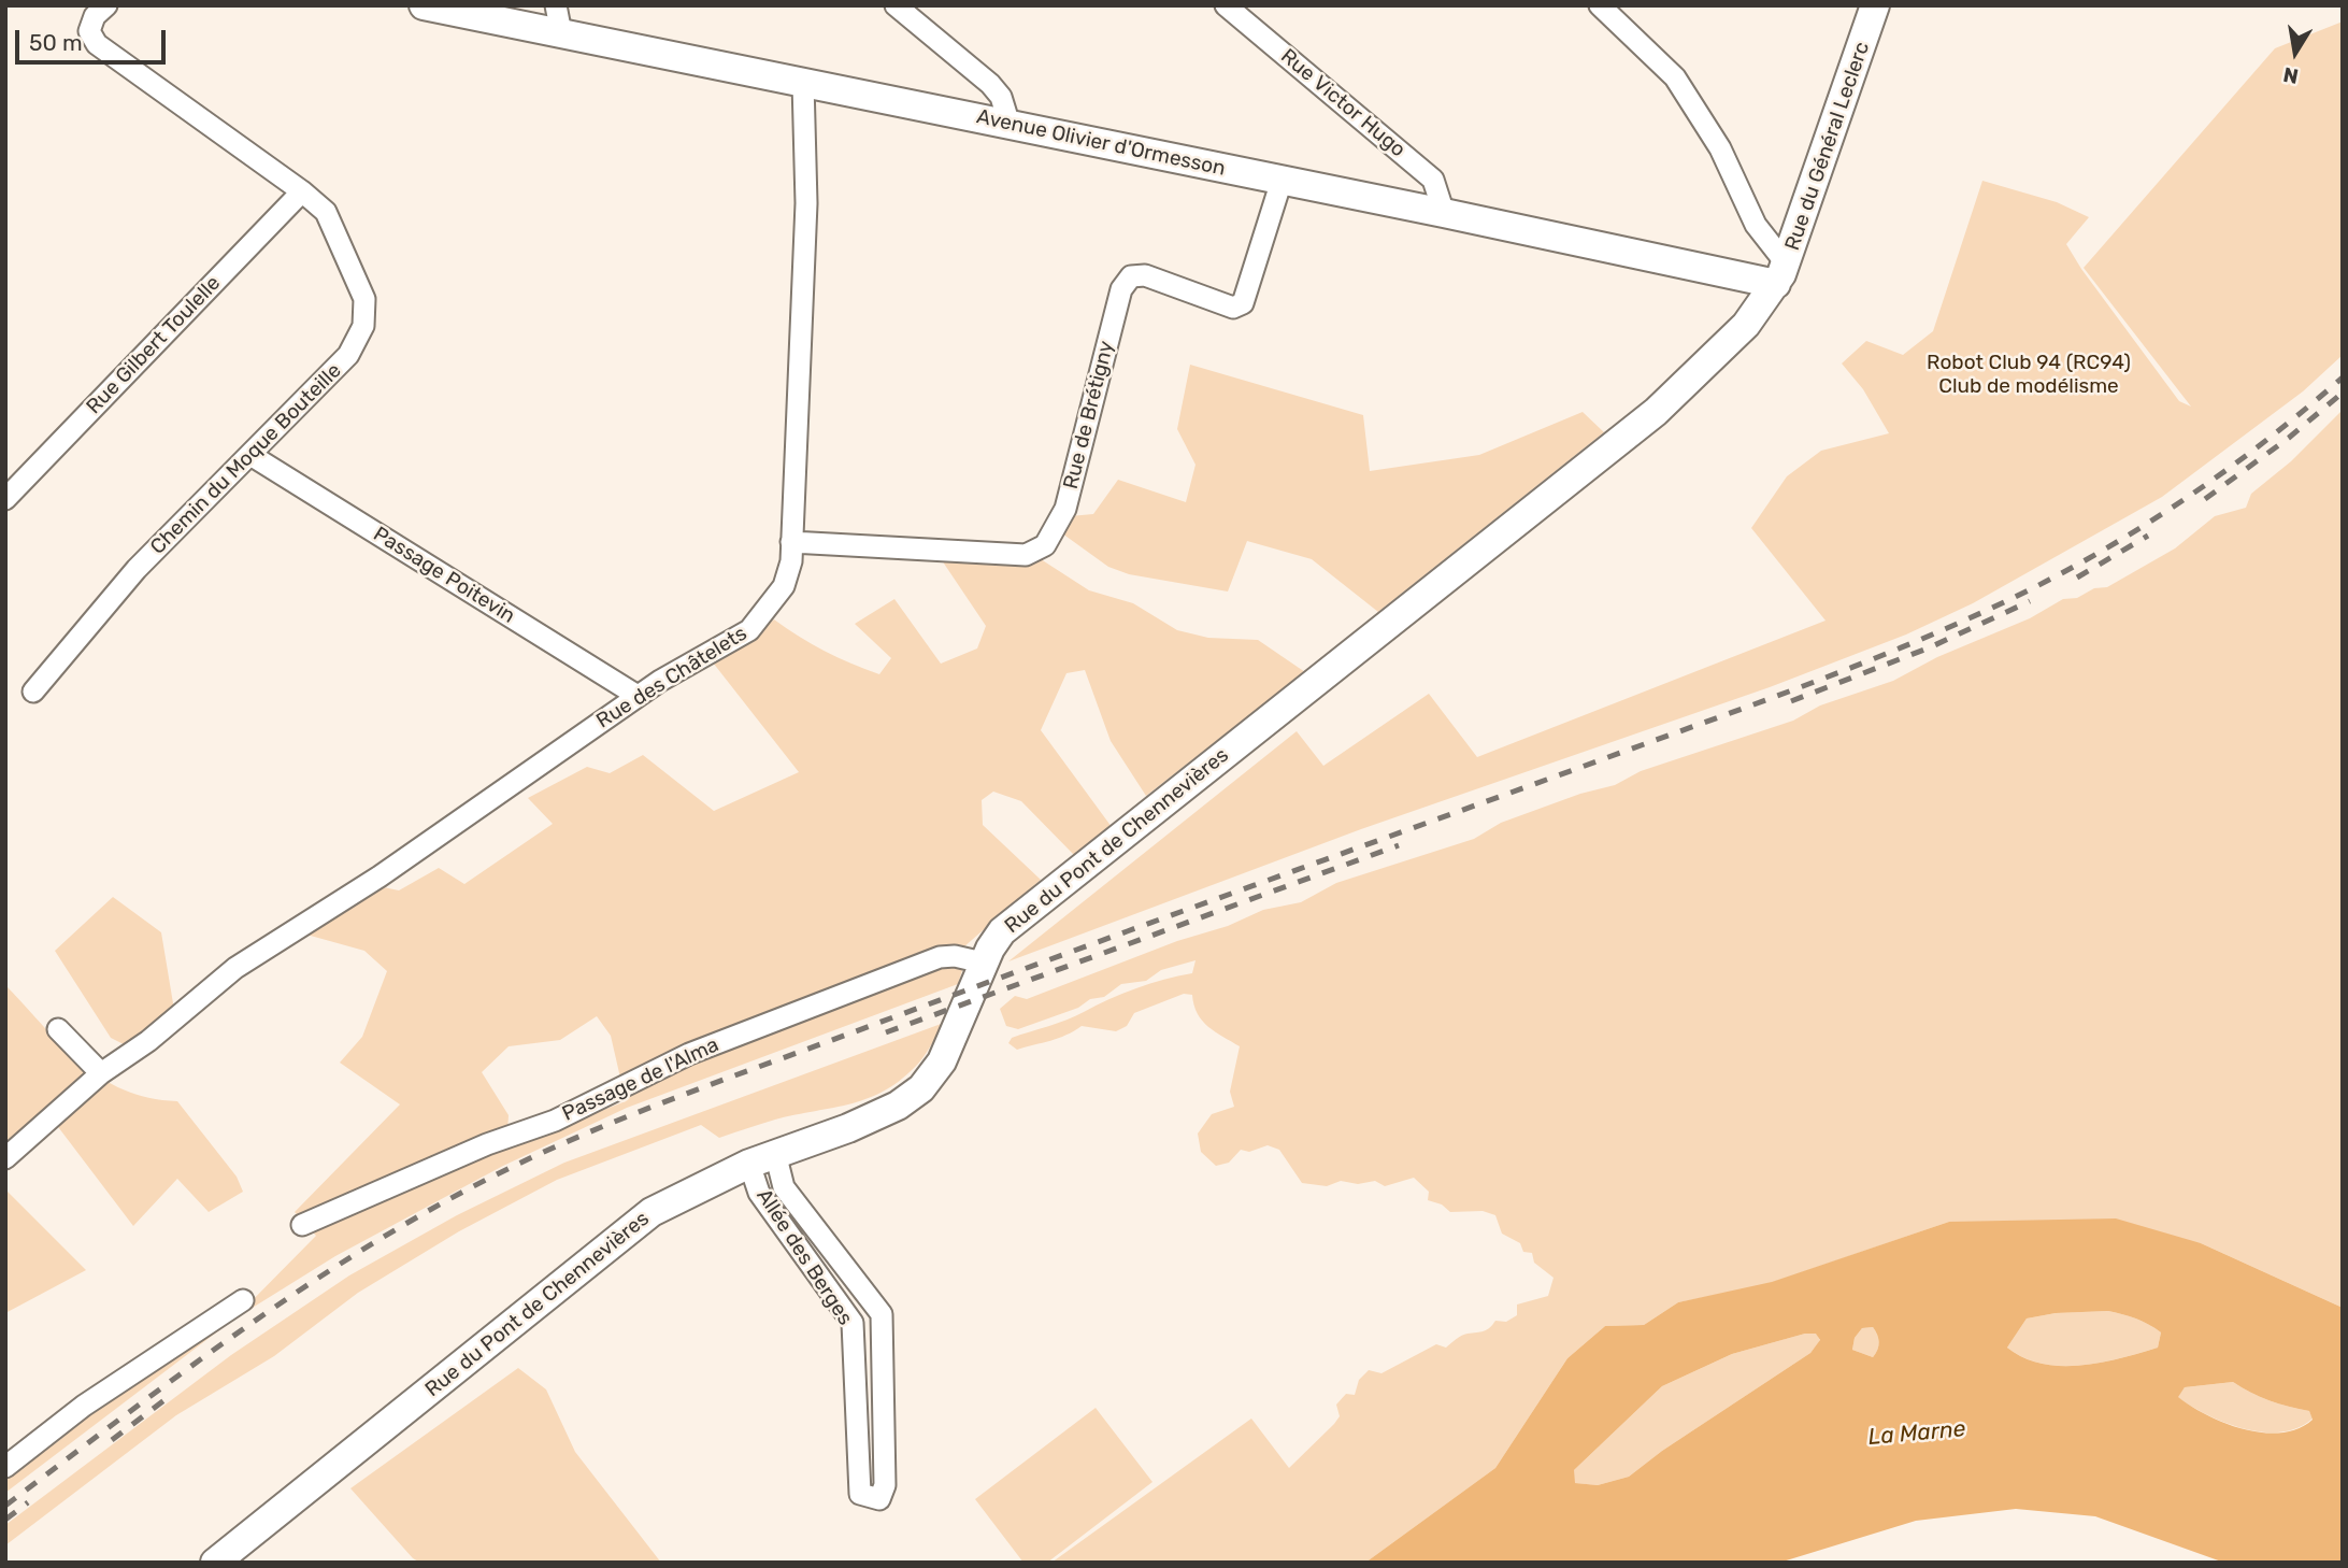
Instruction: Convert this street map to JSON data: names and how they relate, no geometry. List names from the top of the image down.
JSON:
{
  "streets": {
    "main road": ["Avenue Olivier d'Ormesson", "Rue du Général Leclerc", "Rue du Pont de Chennevières"],
    "street": [
      "Rue Victor Hugo",
      "Rue Gilbert Toulelle",
      "Rue de Brétigny",
      "Chemin du Moque Bouteille",
      "Passage Poitevin",
      "Rue des Châtelets",
      "Passage de l'Alma",
      "Allée des Berges"
    ]
  },
  "crossings": [
    ["Rue Victor Hugo", "Avenue Olivier d'Ormesson"],
    ["Avenue Olivier d'Ormesson", "Rue du Général Leclerc"],
    ["Avenue Olivier d'Ormesson", "Rue de Brétigny"],
    ["Avenue Olivier d'Ormesson", "Rue des Châtelets"],
    ["Avenue Olivier d'Ormesson", "Rue du Pont de Chennevières"],
    ["Rue du Général Leclerc", "Rue du Pont de Chennevières"],
    ["Rue Gilbert Toulelle", "Chemin du Moque Bouteille"],
    ["Rue de Brétigny", "Rue des Châtelets"],
    ["Chemin du Moque Bouteille", "Passage Poitevin"],
    ["Passage Poitevin", "Rue des Châtelets"],
    ["Rue du Pont de Chennevières", "Passage de l'Alma"],
    ["Rue du Pont de Chennevières", "Allée des Berges"]
  ],
  "water": ["La Marne"],
  "parks": ["Robot Club 94 (RC94) Club de modélisme"],
  "scale_bar": "50 m",
  "north": "bottom"
}
